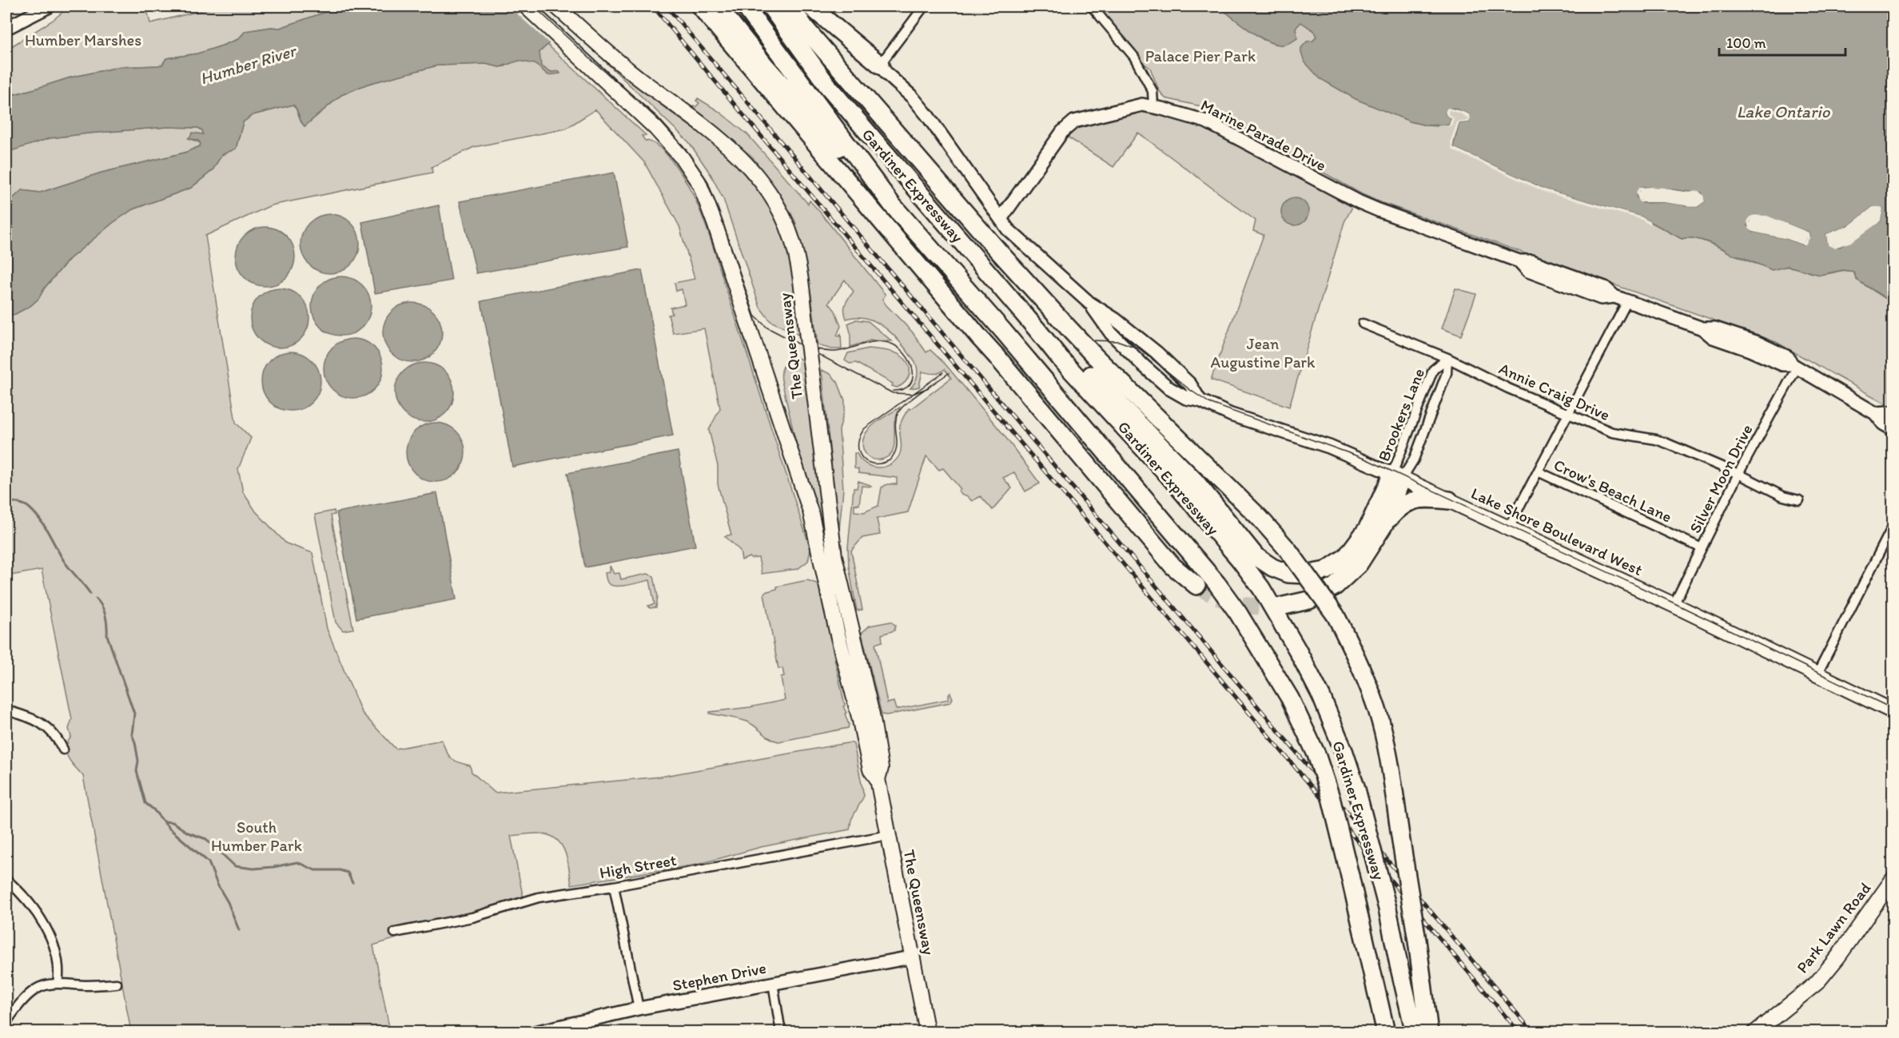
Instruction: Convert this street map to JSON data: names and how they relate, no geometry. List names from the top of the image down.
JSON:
{
  "streets": {
    "highway": ["Gardiner Expressway"],
    "main road": ["The Queensway", "Lake Shore Boulevard West", "Park Lawn Road"],
    "street": [
      "Marine Parade Drive",
      "Annie Craig Drive",
      "Brookers Lane",
      "Silver Moon Drive",
      "Crow's Beach Lane",
      "High Street",
      "Stephen Drive"
    ]
  },
  "crossings": [
    ["Marine Parade Drive", "Silver Moon Drive"],
    ["Marine Parade Drive", "Lake Shore Boulevard West"],
    ["The Queensway", "High Street"],
    ["The Queensway", "Stephen Drive"],
    ["Annie Craig Drive", "Brookers Lane"],
    ["Annie Craig Drive", "Silver Moon Drive"],
    ["Brookers Lane", "Lake Shore Boulevard West"],
    ["Silver Moon Drive", "Crow's Beach Lane"],
    ["Silver Moon Drive", "Lake Shore Boulevard West"]
  ],
  "water": ["Humber River", "Lake Ontario"],
  "parks": [
    "Humber Marshes",
    "Palace Pier Park",
    "Jean Augustine Park",
    "South Humber Park"
  ],
  "scale_bar": "100 m"
}
